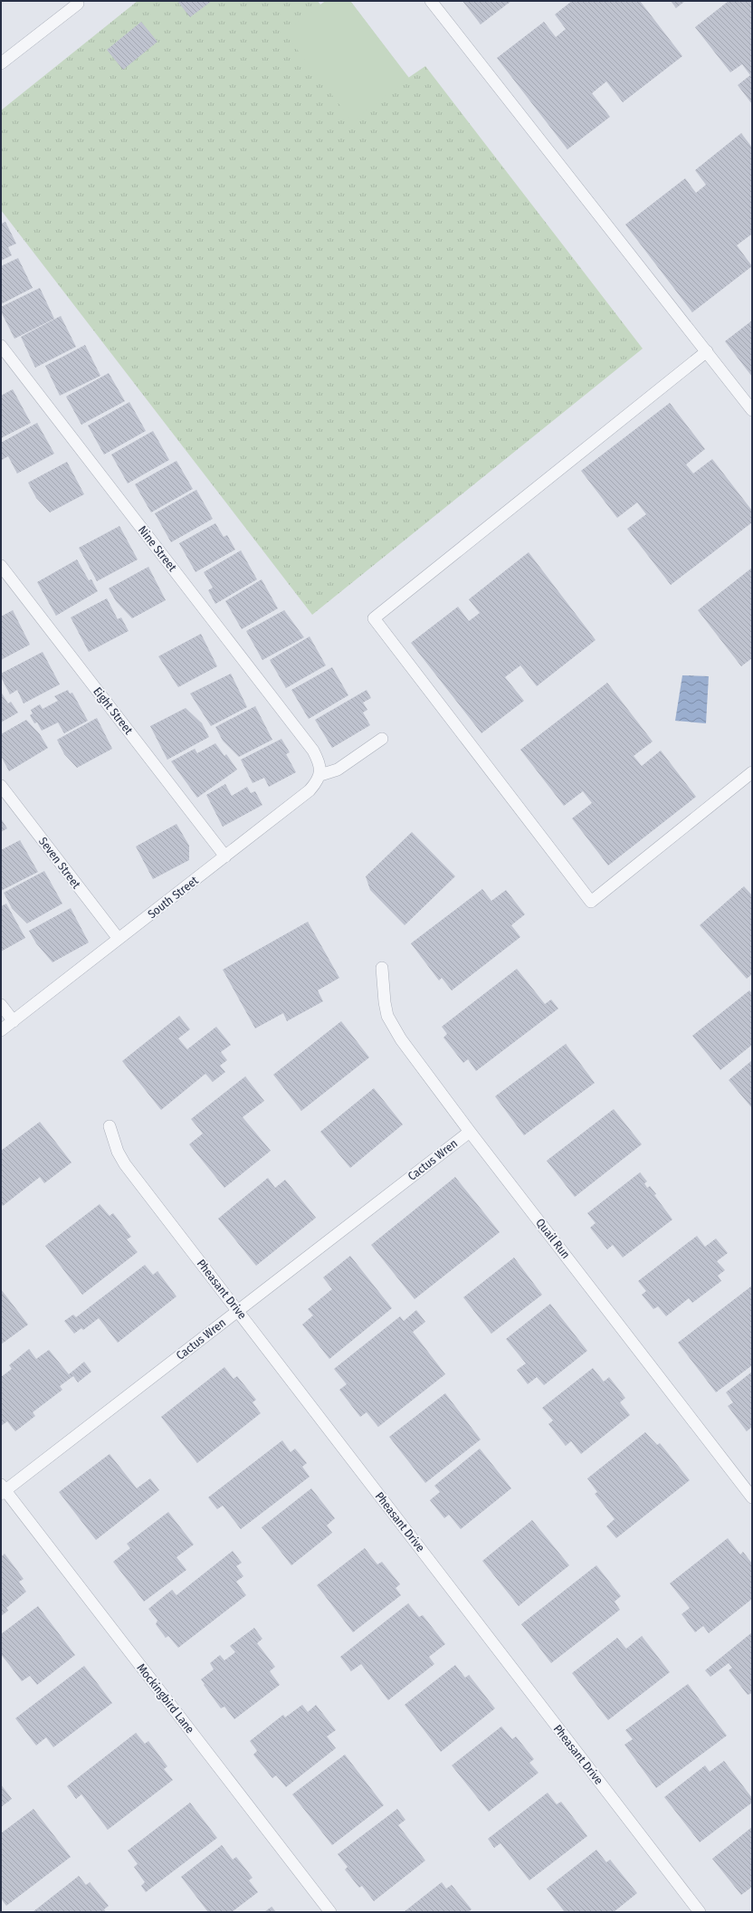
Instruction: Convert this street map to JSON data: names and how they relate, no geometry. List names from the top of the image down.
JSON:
{
  "streets": {
    "lane": [
      "Nine Street",
      "Eight Street",
      "Seven Street",
      "South Street",
      "Cactus Wren",
      "Quail Run",
      "Pheasant Drive",
      "Mockingbird Lane"
    ]
  },
  "crossings": [
    ["Nine Street", "South Street"],
    ["Eight Street", "South Street"],
    ["Seven Street", "South Street"],
    ["Cactus Wren", "Quail Run"],
    ["Cactus Wren", "Pheasant Drive"],
    ["Cactus Wren", "Mockingbird Lane"]
  ]
}
